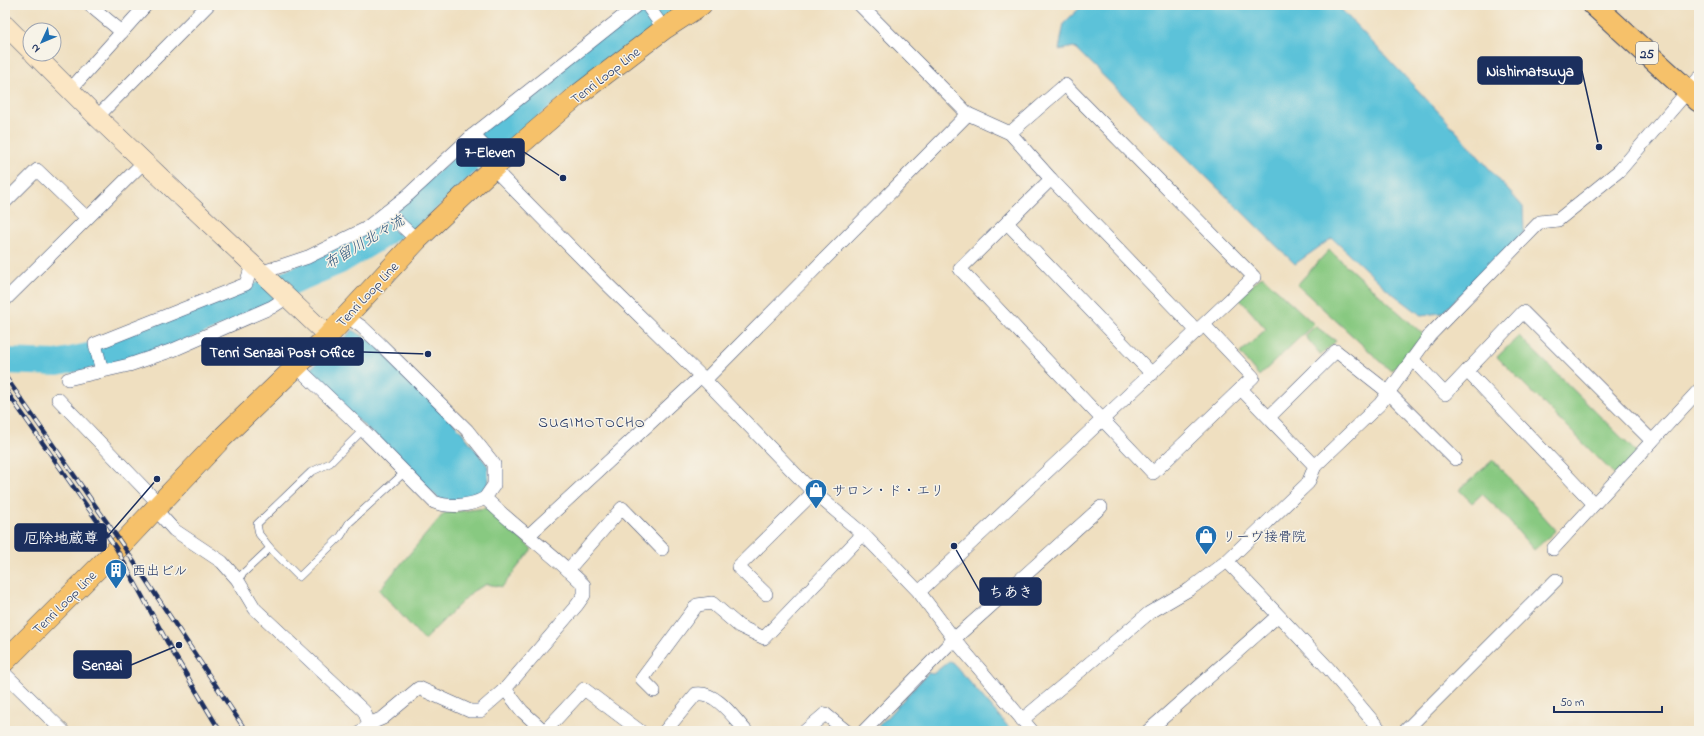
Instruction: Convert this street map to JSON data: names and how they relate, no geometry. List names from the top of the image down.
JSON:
{
  "streets": {
    "highway": ["25"],
    "main road": ["Tenri Loop Line"]
  },
  "districts": ["SUGIMOTOCHO"],
  "water": ["布留川北々流"],
  "places": {
    "other": [
      "Nishimatsuya",
      "7-Eleven",
      "Tenri Senzai Post Office",
      "厄除地蔵尊",
      "ちあき",
      "Senzai"
    ],
    "shop": ["サロン・ド・エリ", "リーヴ接骨院"],
    "building": ["西出ビル"]
  },
  "scale_bar": "50 m",
  "north": "bottom left"
}
